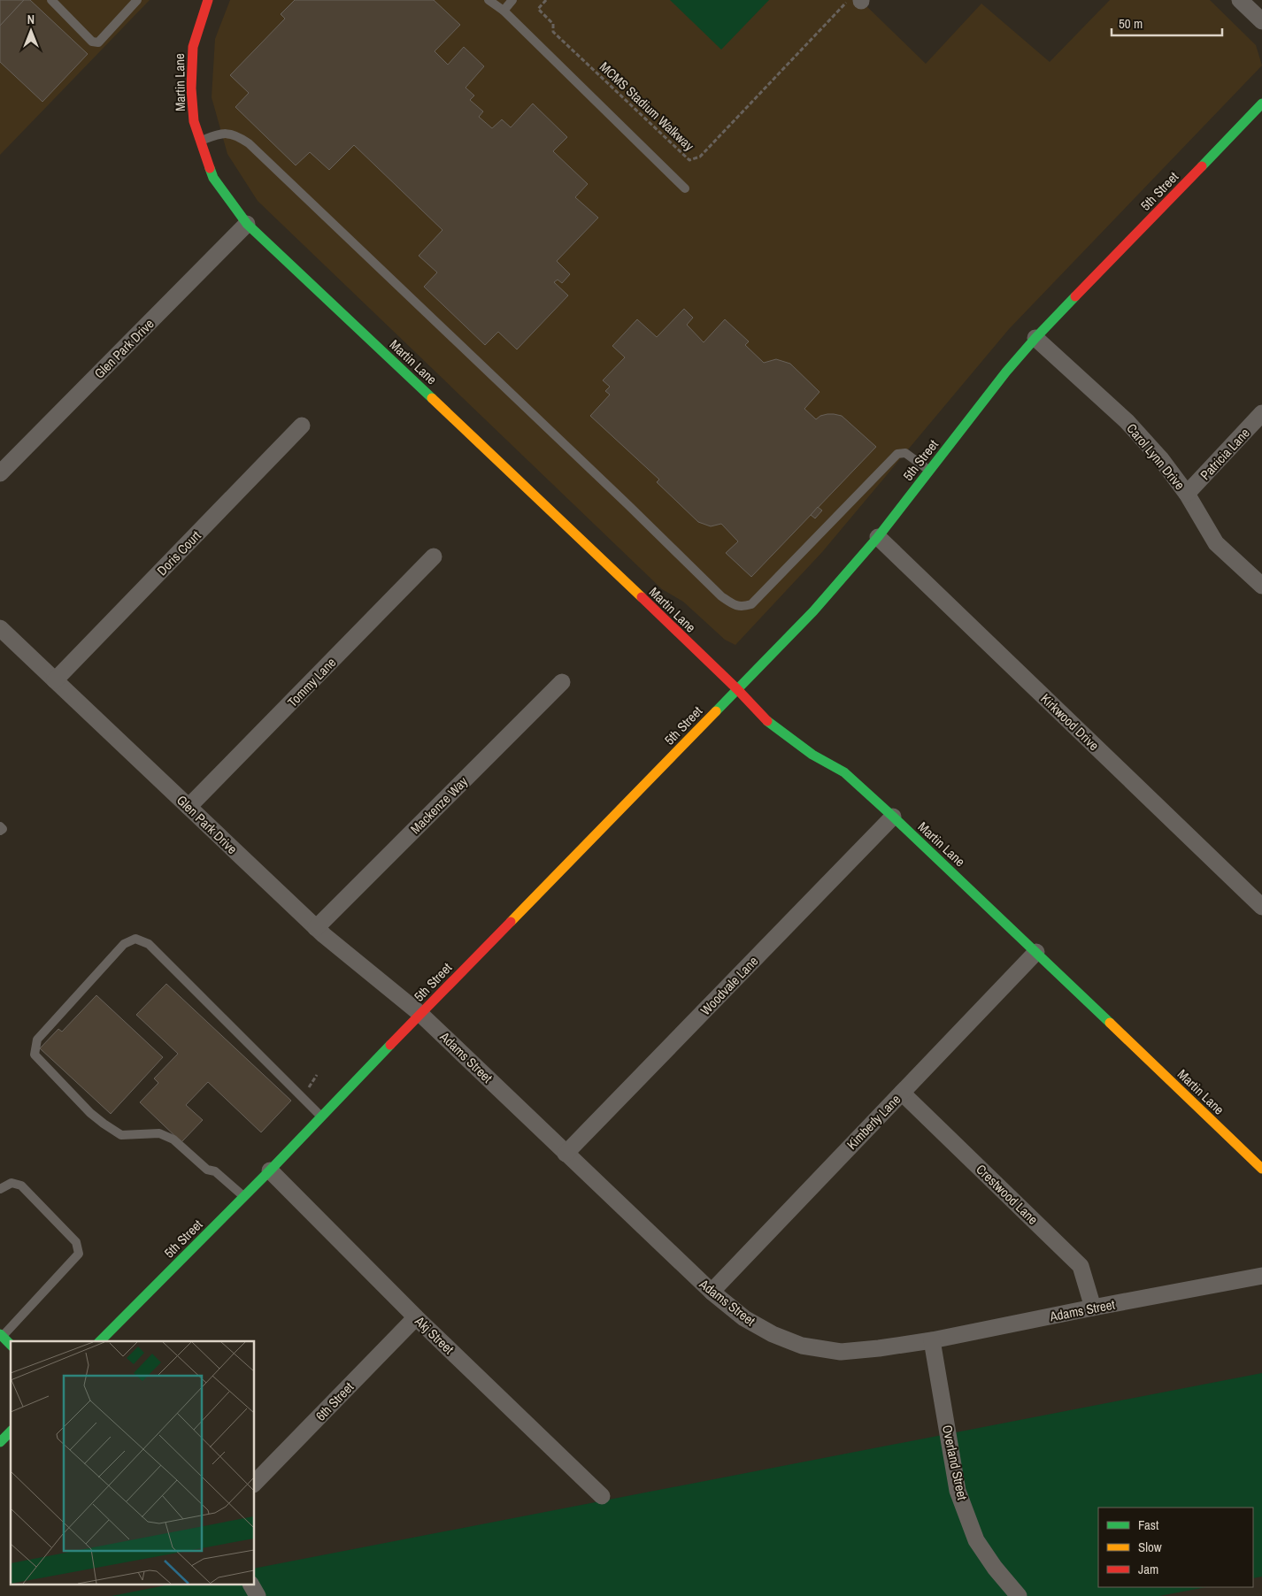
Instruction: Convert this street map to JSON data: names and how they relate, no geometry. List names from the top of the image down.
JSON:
{
  "streets": {
    "main road": ["Martin Lane", "5th Street"],
    "street": [
      "Glen Park Drive",
      "Patricia Lane",
      "Carol Lynn Drive",
      "Doris Court",
      "Tommy Lane",
      "Kirkwood Drive",
      "Mackenze Way",
      "Woodvale Lane",
      "Adams Street",
      "Kimberly Lane",
      "Crestwood Lane",
      "Akj Street",
      "6th Street",
      "Overland Street"
    ],
    "path": ["MCMS Stadium Walkway"]
  },
  "crossings": [
    ["Martin Lane", "5th Street"],
    ["Martin Lane", "Glen Park Drive"],
    ["Martin Lane", "Woodvale Lane"],
    ["Martin Lane", "Kimberly Lane"],
    ["5th Street", "Glen Park Drive"],
    ["5th Street", "Carol Lynn Drive"],
    ["5th Street", "Kirkwood Drive"],
    ["5th Street", "Adams Street"],
    ["5th Street", "Akj Street"],
    ["Glen Park Drive", "Doris Court"],
    ["Glen Park Drive", "Tommy Lane"],
    ["Glen Park Drive", "Mackenze Way"],
    ["Glen Park Drive", "Adams Street"],
    ["Patricia Lane", "Carol Lynn Drive"],
    ["Woodvale Lane", "Adams Street"],
    ["Adams Street", "Kimberly Lane"],
    ["Adams Street", "Crestwood Lane"],
    ["Adams Street", "Overland Street"],
    ["Kimberly Lane", "Crestwood Lane"],
    ["Akj Street", "6th Street"]
  ],
  "legend": ["Fast", "Slow", "Jam"],
  "scale_bar": "50 m",
  "north": "top"
}
